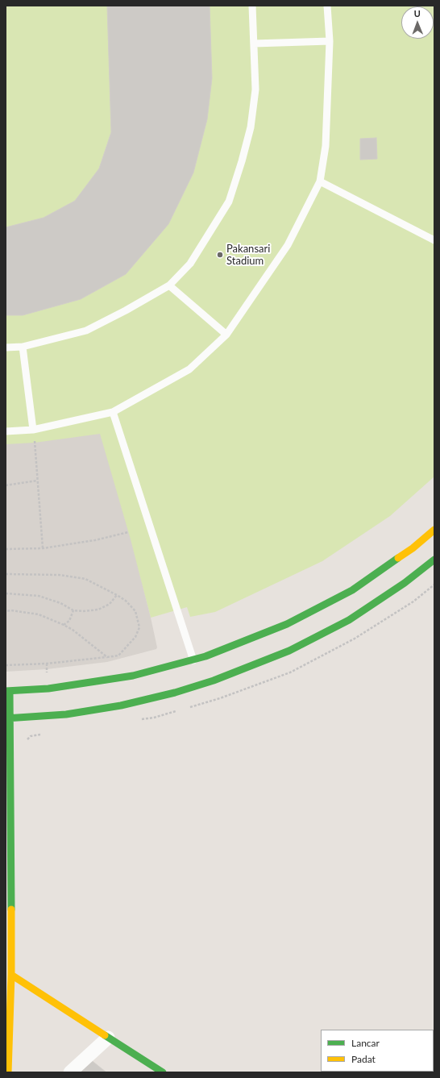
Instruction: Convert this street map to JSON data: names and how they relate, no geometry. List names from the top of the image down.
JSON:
{
  "places": ["Pakansari Stadium"],
  "legend": ["Lancar", "Padat"],
  "north": "top"
}
